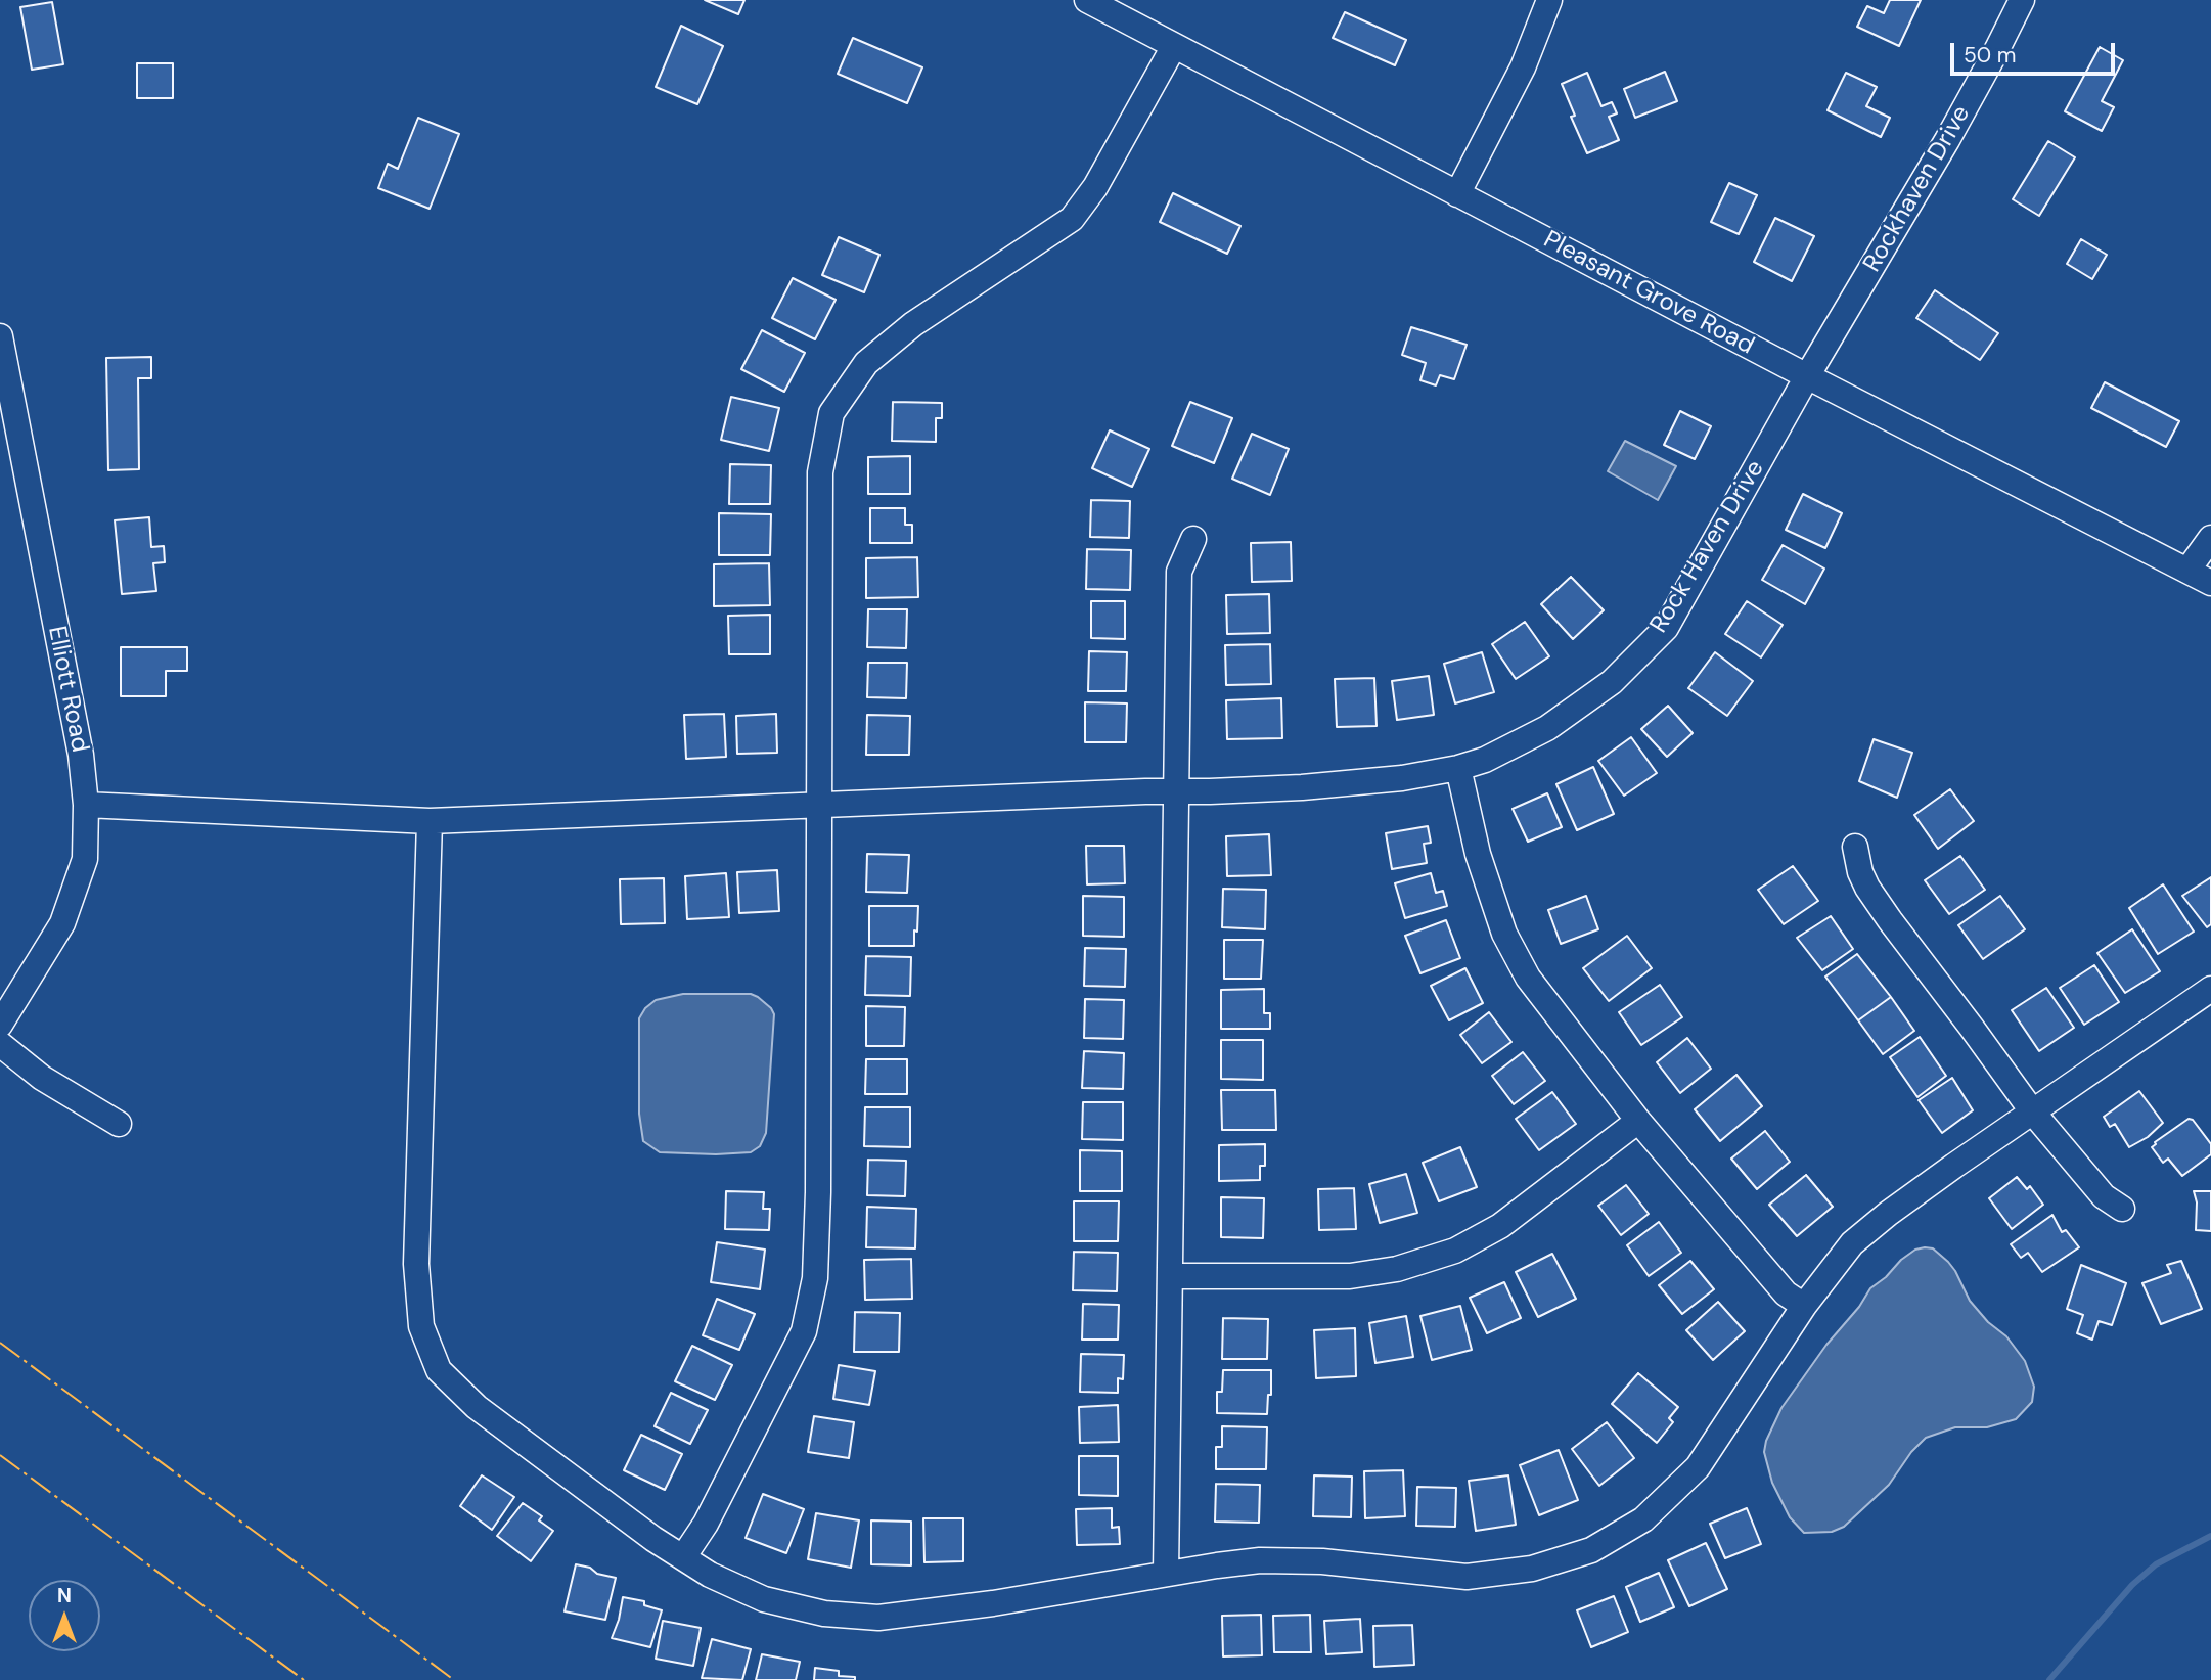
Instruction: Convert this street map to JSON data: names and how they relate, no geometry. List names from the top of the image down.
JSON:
{
  "streets": {
    "street": [
      "Rockhaven Drive",
      "Pleasant Grove Road",
      "Rock Haven Drive",
      "Elliott Road"
    ]
  },
  "crossings": [
    ["Rockhaven Drive", "Pleasant Grove Road"],
    ["Rockhaven Drive", "Rock Haven Drive"],
    ["Pleasant Grove Road", "Rock Haven Drive"],
    ["Rock Haven Drive", "Elliott Road"]
  ],
  "scale_bar": "50 m",
  "north": "top"
}
